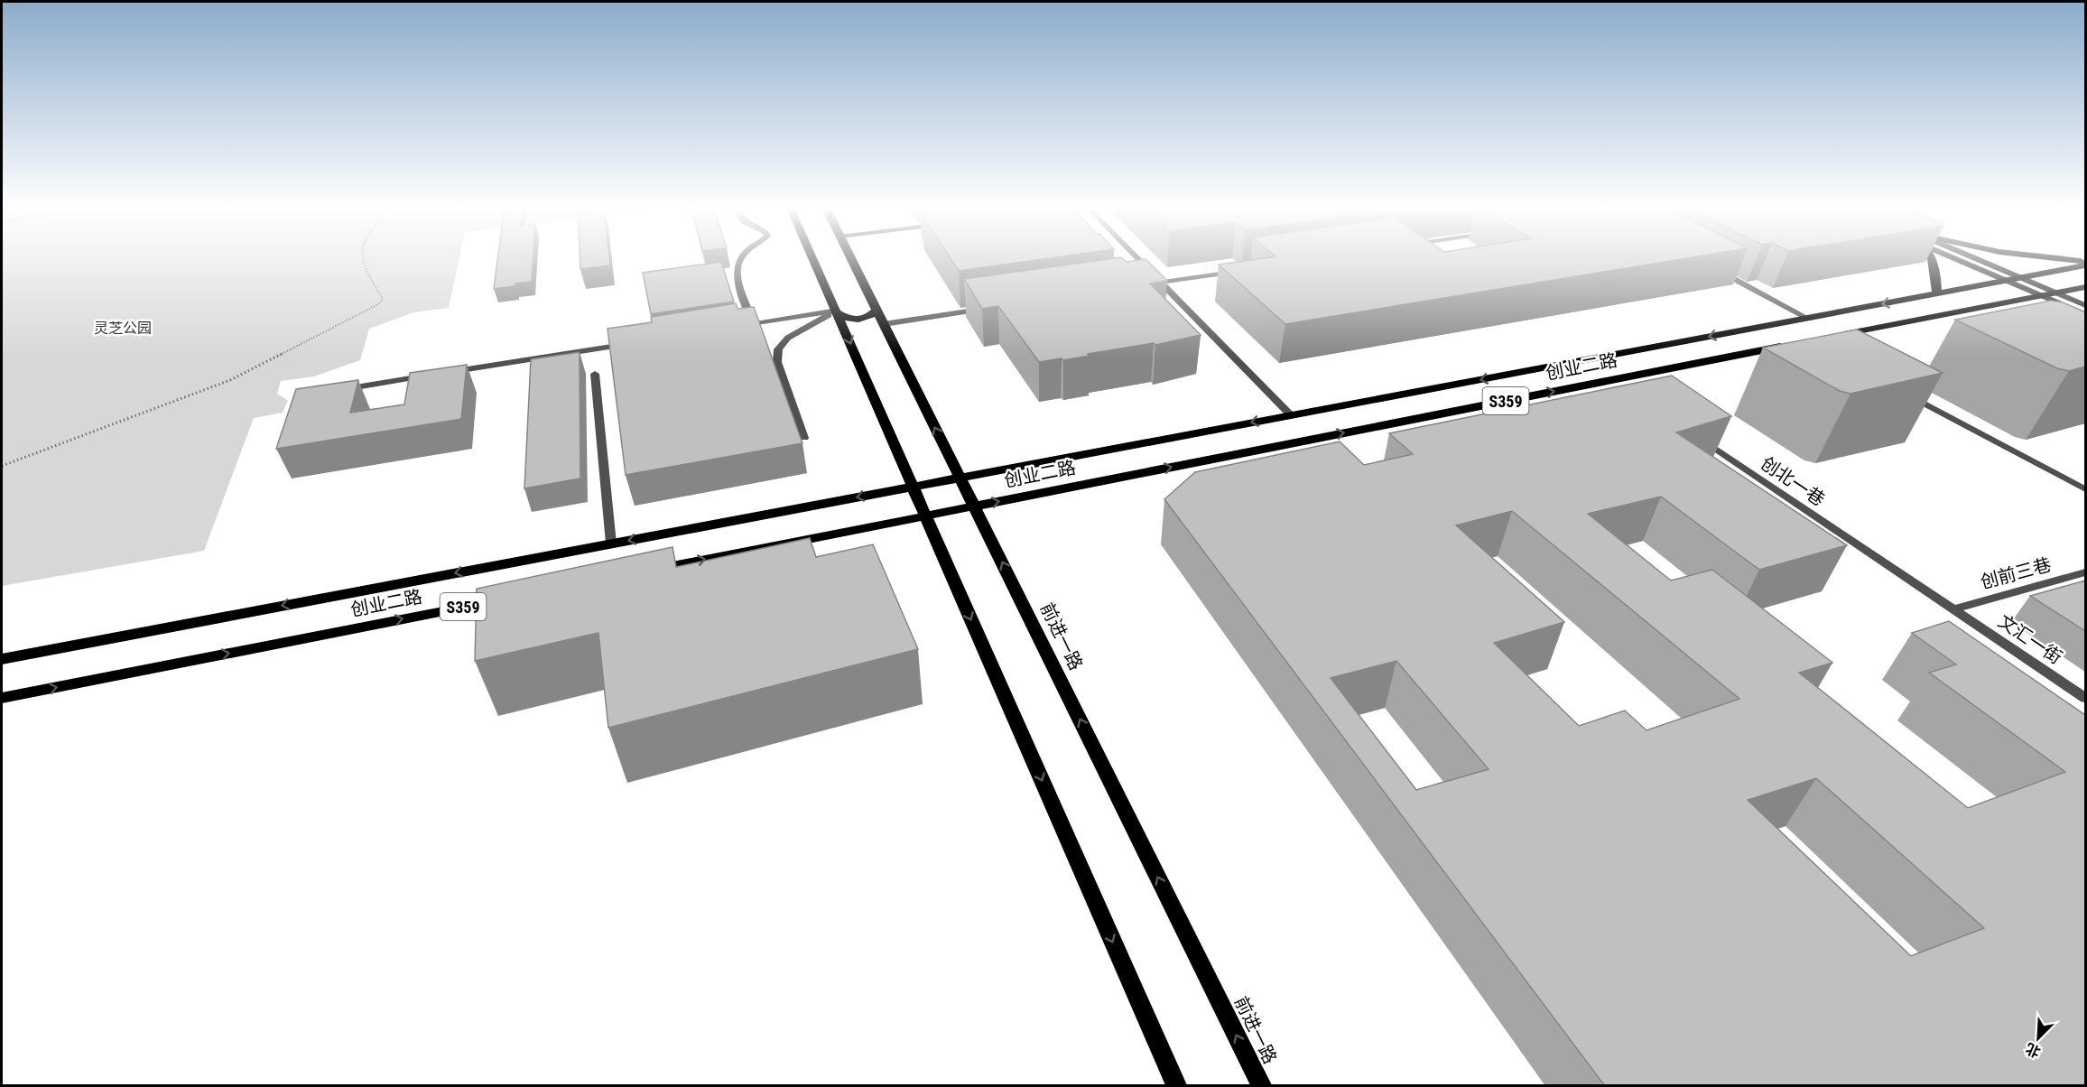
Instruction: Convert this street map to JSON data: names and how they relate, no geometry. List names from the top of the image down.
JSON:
{
  "streets": {
    "main road": ["创业二路", "S359", "前进一路"],
    "street": ["创北一巷", "创前三巷", "文汇一街"]
  },
  "crossings": [
    ["创业二路", "前进一路"],
    ["创北一巷", "创前三巷"],
    ["创北一巷", "文汇一街"],
    ["创前三巷", "文汇一街"]
  ],
  "parks": ["灵芝公园"],
  "north": "bottom left"
}
